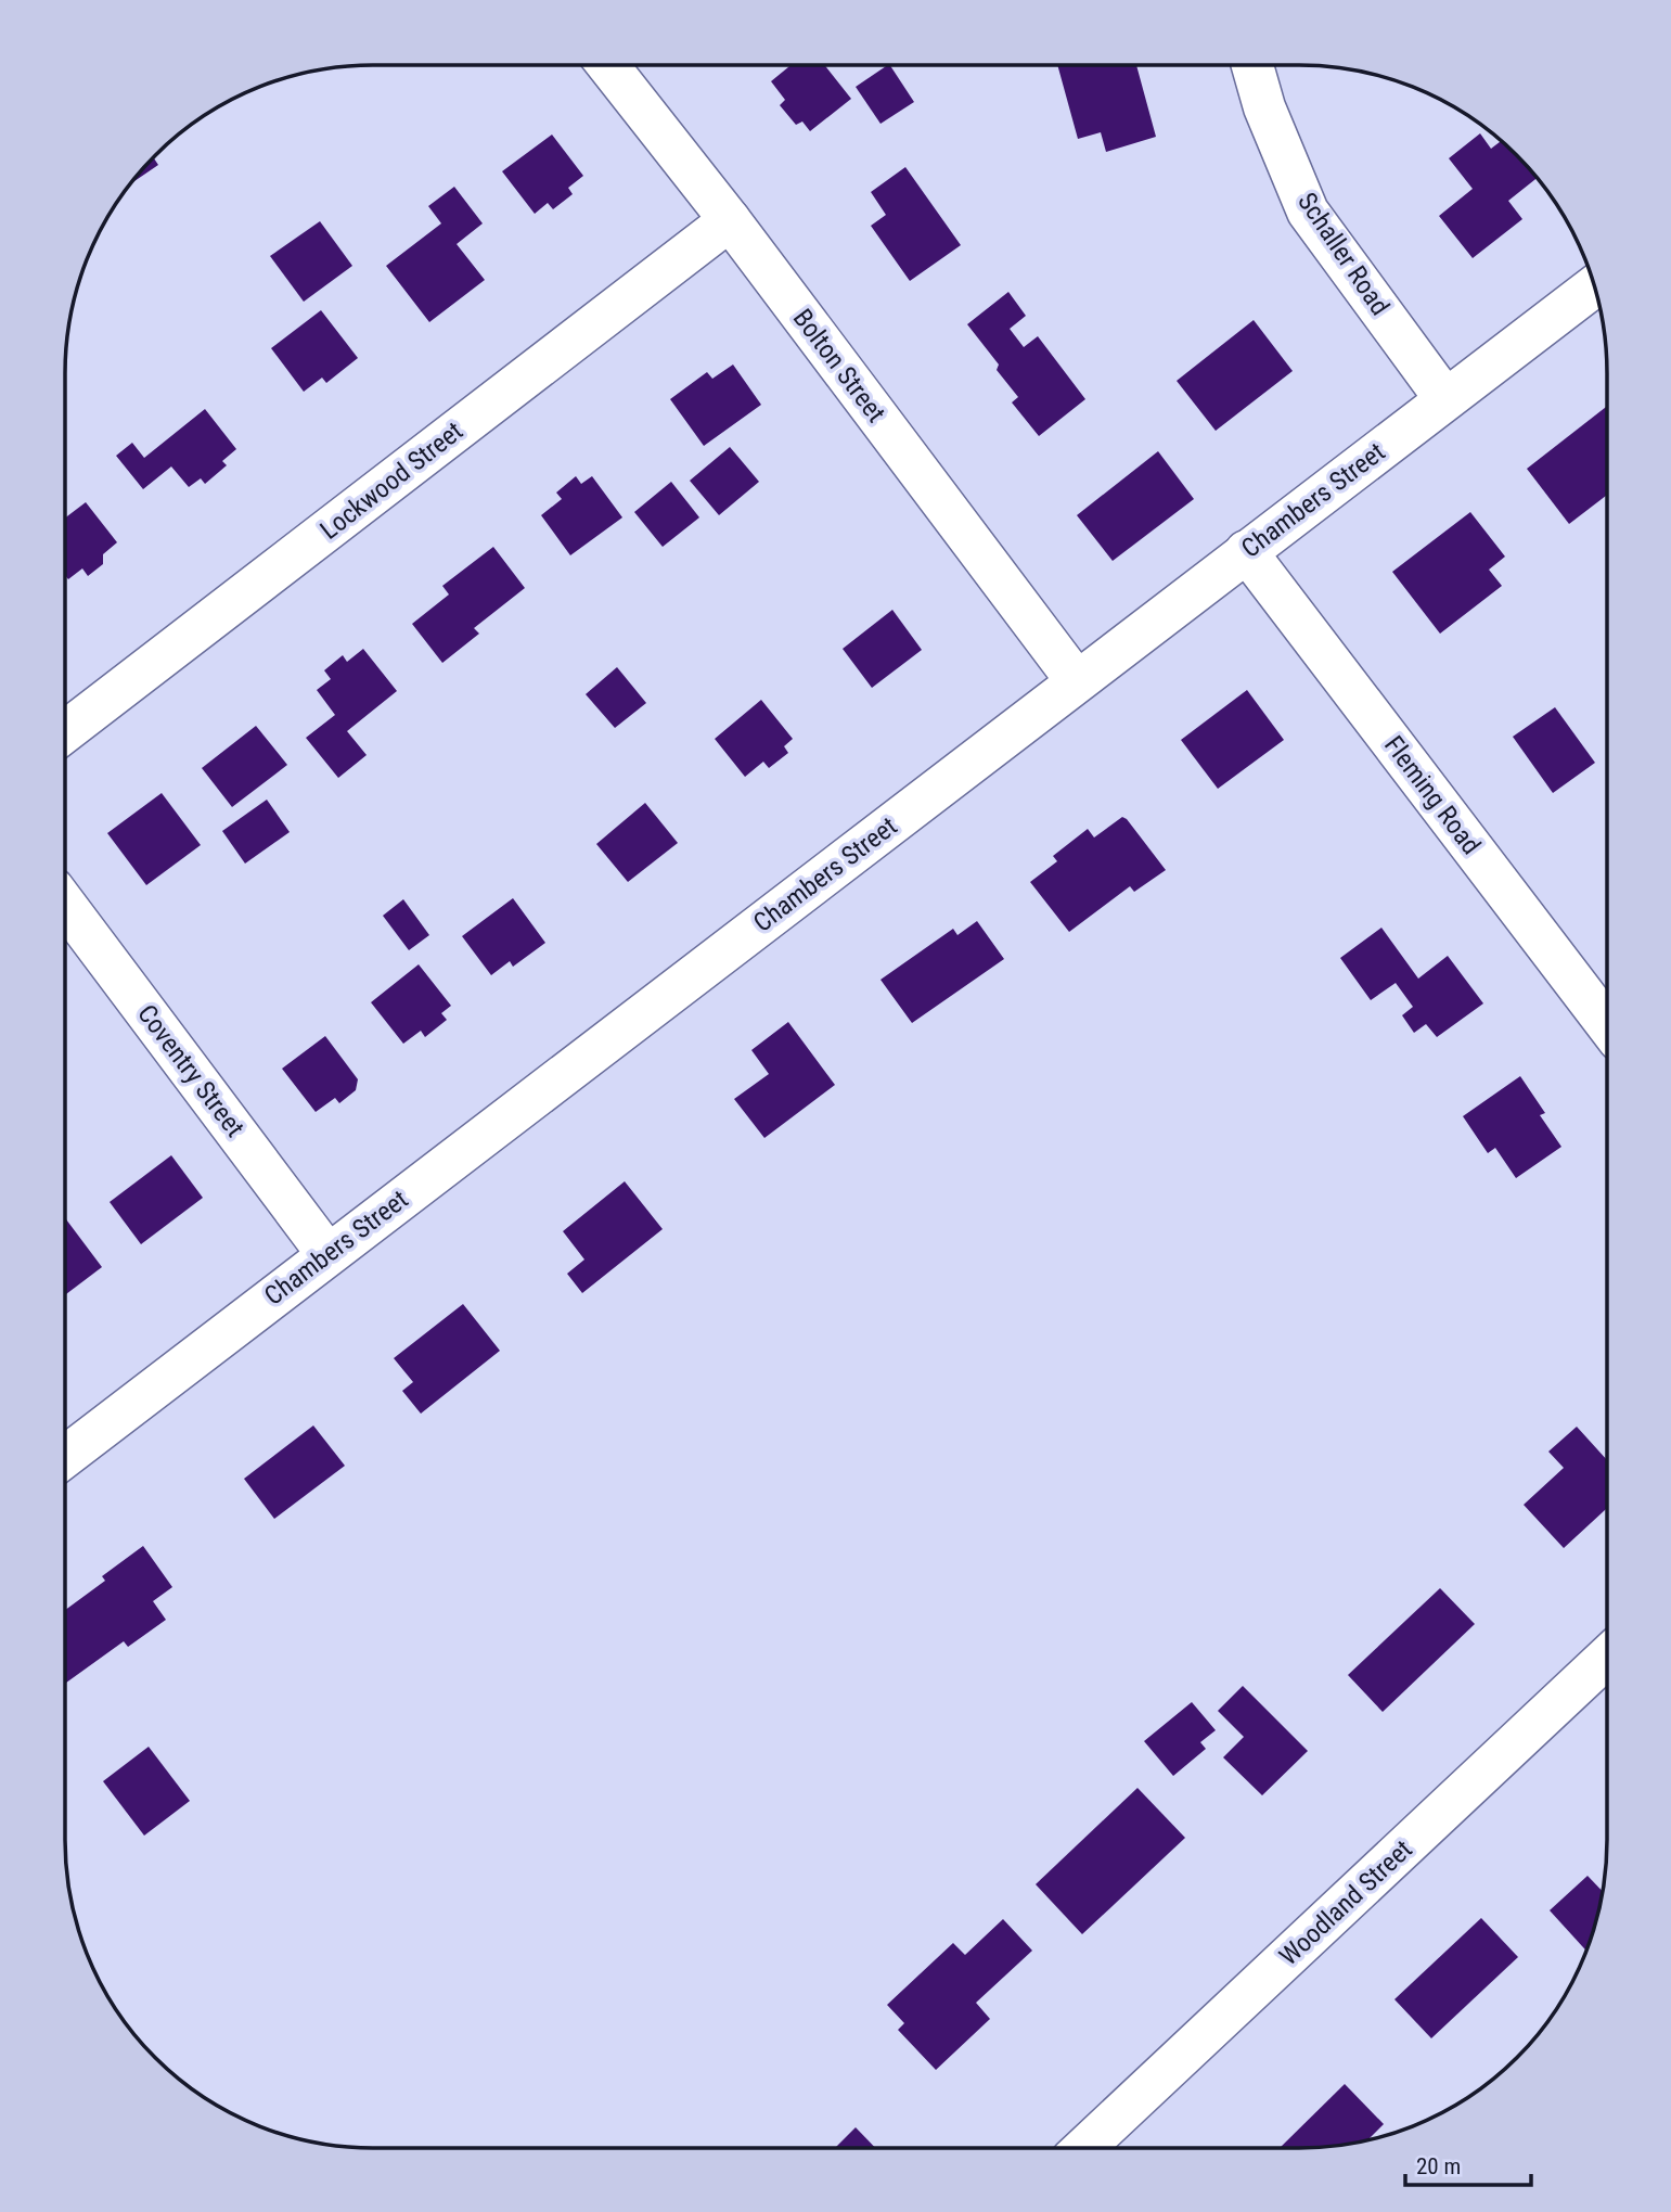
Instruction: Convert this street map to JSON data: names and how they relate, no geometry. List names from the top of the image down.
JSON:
{
  "streets": {
    "street": [
      "Schaller Road",
      "Bolton Street",
      "Lockwood Street",
      "Chambers Street",
      "Fleming Road",
      "Coventry Street",
      "Woodland Street"
    ]
  },
  "crossings": [
    ["Schaller Road", "Chambers Street"],
    ["Bolton Street", "Lockwood Street"],
    ["Bolton Street", "Chambers Street"],
    ["Chambers Street", "Fleming Road"],
    ["Chambers Street", "Coventry Street"]
  ],
  "scale_bar": "20 m"
}
